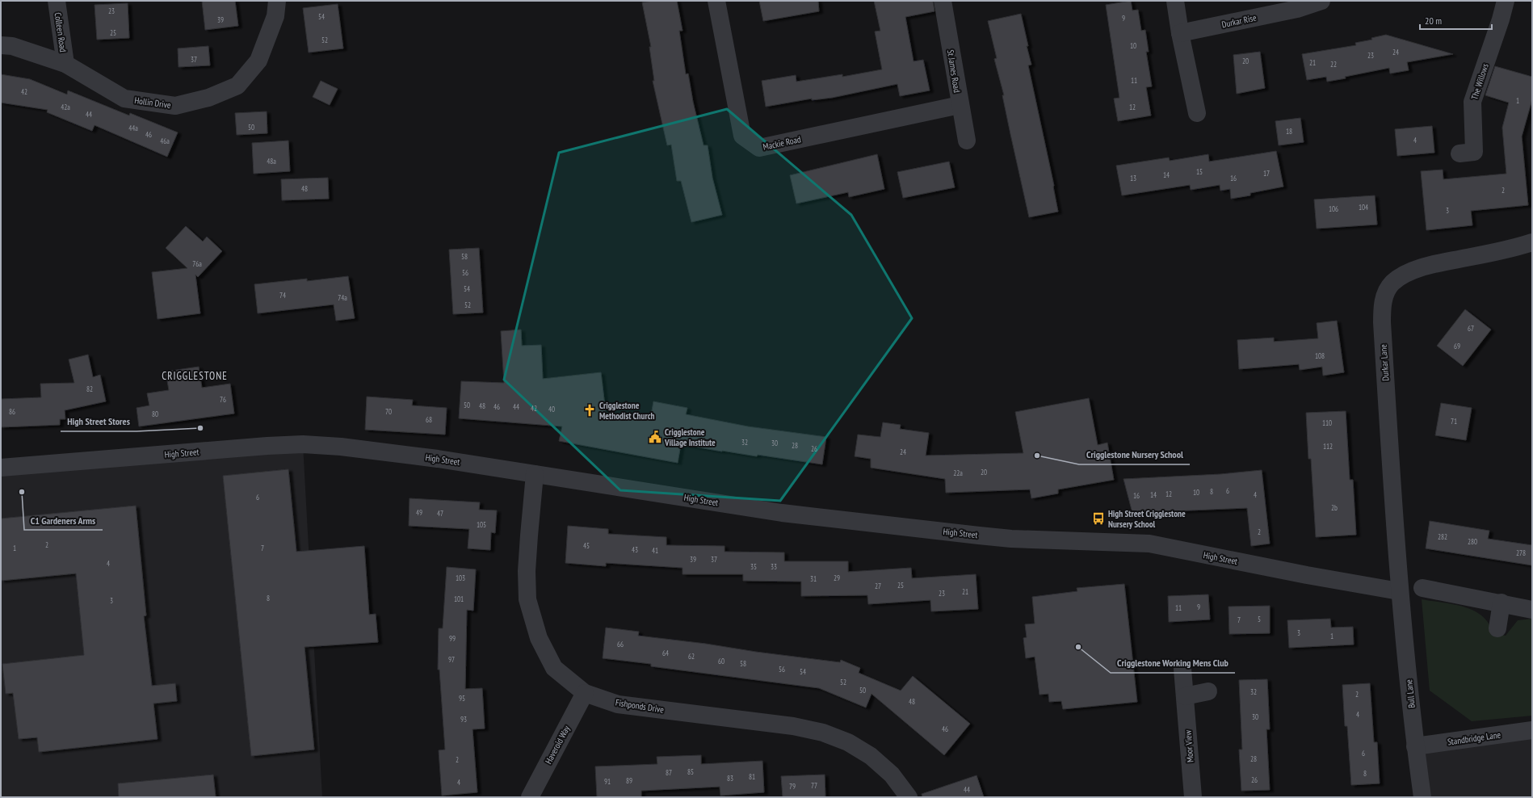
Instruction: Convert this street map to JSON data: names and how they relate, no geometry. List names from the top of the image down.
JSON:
{
  "streets": {
    "street": [
      "Durkar Rise",
      "Colleen Road",
      "St James Road",
      "The Willows",
      "Hollin Drive",
      "Mackie Road",
      "Durkar Lane",
      "High Street",
      "Bull Lane",
      "Fishponds Drive",
      "Standbridge Lane",
      "Haveroid Way",
      "Moor View"
    ]
  },
  "crossings": [
    ["Colleen Road", "Hollin Drive"],
    ["St James Road", "Mackie Road"],
    ["Durkar Lane", "High Street"],
    ["Durkar Lane", "Bull Lane"],
    ["High Street", "Bull Lane"],
    ["High Street", "Fishponds Drive"],
    ["Bull Lane", "Standbridge Lane"],
    ["Fishponds Drive", "Haveroid Way"]
  ],
  "districts": ["CRIGGLESTONE"],
  "places": {
    "church": ["Crigglestone Methodist Church"],
    "other": [
      "High Street Stores",
      "Crigglestone Nursery School",
      "C1 Gardeners Arms",
      "Crigglestone Working Mens Club"
    ],
    "public building": ["Crigglestone Village Institute"],
    "bus stop": ["High Street Crigglestone Nursery School"]
  },
  "house_numbers": [
    "23",
    "54",
    "9",
    "39",
    "25",
    "52",
    "10",
    "24",
    "23",
    "37",
    "20",
    "21",
    "22",
    "11",
    "42",
    "1",
    "42a",
    "12",
    "44",
    "50",
    "44a",
    "18",
    "46",
    "4",
    "46a",
    "48a",
    "15",
    "17",
    "14",
    "13",
    "16",
    "48",
    "2",
    "104",
    "106",
    "3",
    "58",
    "76a",
    "56",
    "54",
    "74",
    "74a",
    "52",
    "67",
    "69",
    "108",
    "82",
    "76",
    "50",
    "48",
    "46",
    "44",
    "42",
    "40",
    "86",
    "70",
    "80",
    "68",
    "71",
    "110",
    "32",
    "30",
    "28",
    "112",
    "26",
    "24",
    "20",
    "22a",
    "6",
    "8",
    "10",
    "12",
    "14",
    "4",
    "16",
    "6",
    "2b",
    "49",
    "47",
    "105",
    "2",
    "282",
    "280",
    "2",
    "45",
    "1",
    "7",
    "43",
    "41",
    "278",
    "39",
    "37",
    "4",
    "35",
    "33",
    "103",
    "29",
    "31",
    "25",
    "27",
    "21",
    "23",
    "8",
    "101",
    "3",
    "9",
    "11",
    "5",
    "7",
    "3",
    "1",
    "99",
    "66",
    "64",
    "62",
    "97",
    "60",
    "58",
    "56",
    "54",
    "52",
    "50",
    "32",
    "2",
    "95",
    "48",
    "4",
    "30",
    "93",
    "46",
    "6",
    "28",
    "2",
    "85",
    "87",
    "8",
    "81",
    "83",
    "26",
    "89",
    "91",
    "4",
    "77",
    "79",
    "44"
  ],
  "scale_bar": "20 m"
}
